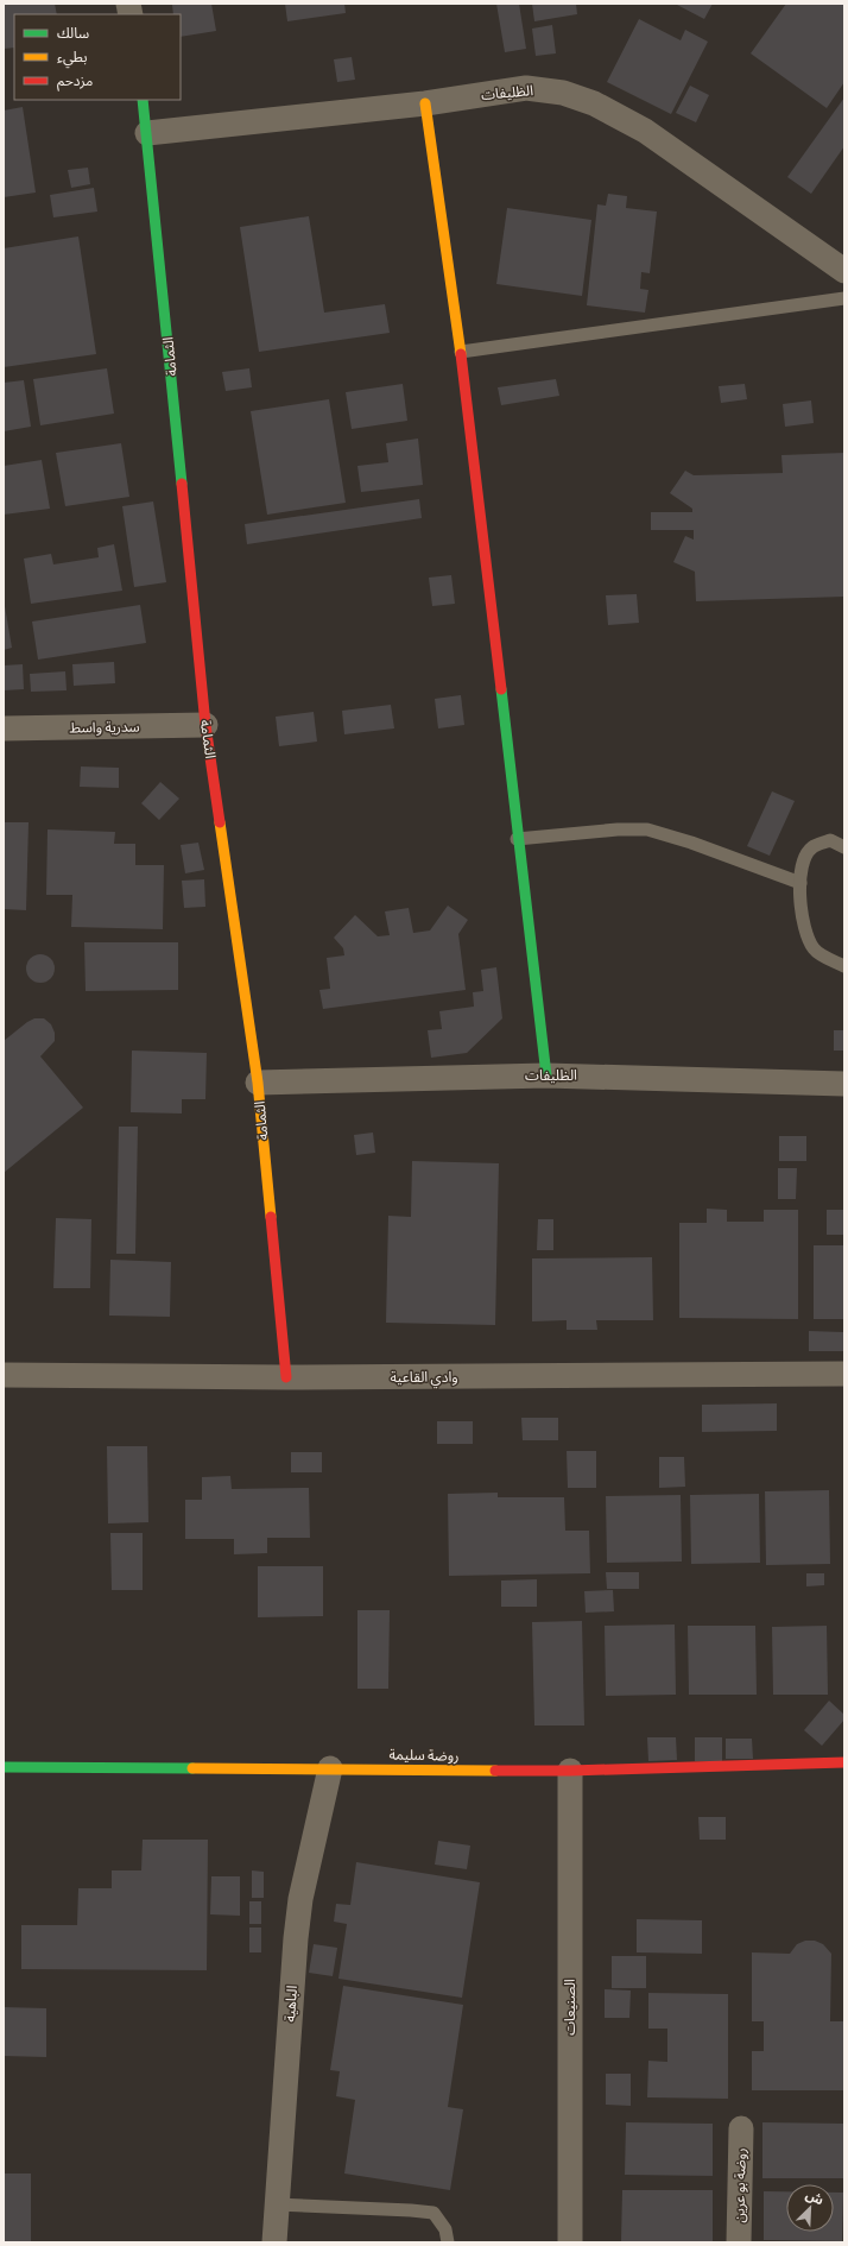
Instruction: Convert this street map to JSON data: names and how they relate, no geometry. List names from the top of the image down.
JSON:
{
  "streets": {
    "street": [
      "الظليفات",
      "الثمامة",
      "سدرية واسط",
      "وادي القاعية",
      "روضة سليمة",
      "الباهية",
      "الصنيعات",
      "روضة بو عرين"
    ]
  },
  "crossings": [
    ["الظليفات", "الثمامة"],
    ["الثمامة", "سدرية واسط"],
    ["الثمامة", "وادي القاعية"],
    ["روضة سليمة", "الباهية"],
    ["روضة سليمة", "الصنيعات"]
  ],
  "legend": ["سالك", "بطيء", "مزدحم"],
  "north": "top right"
}
